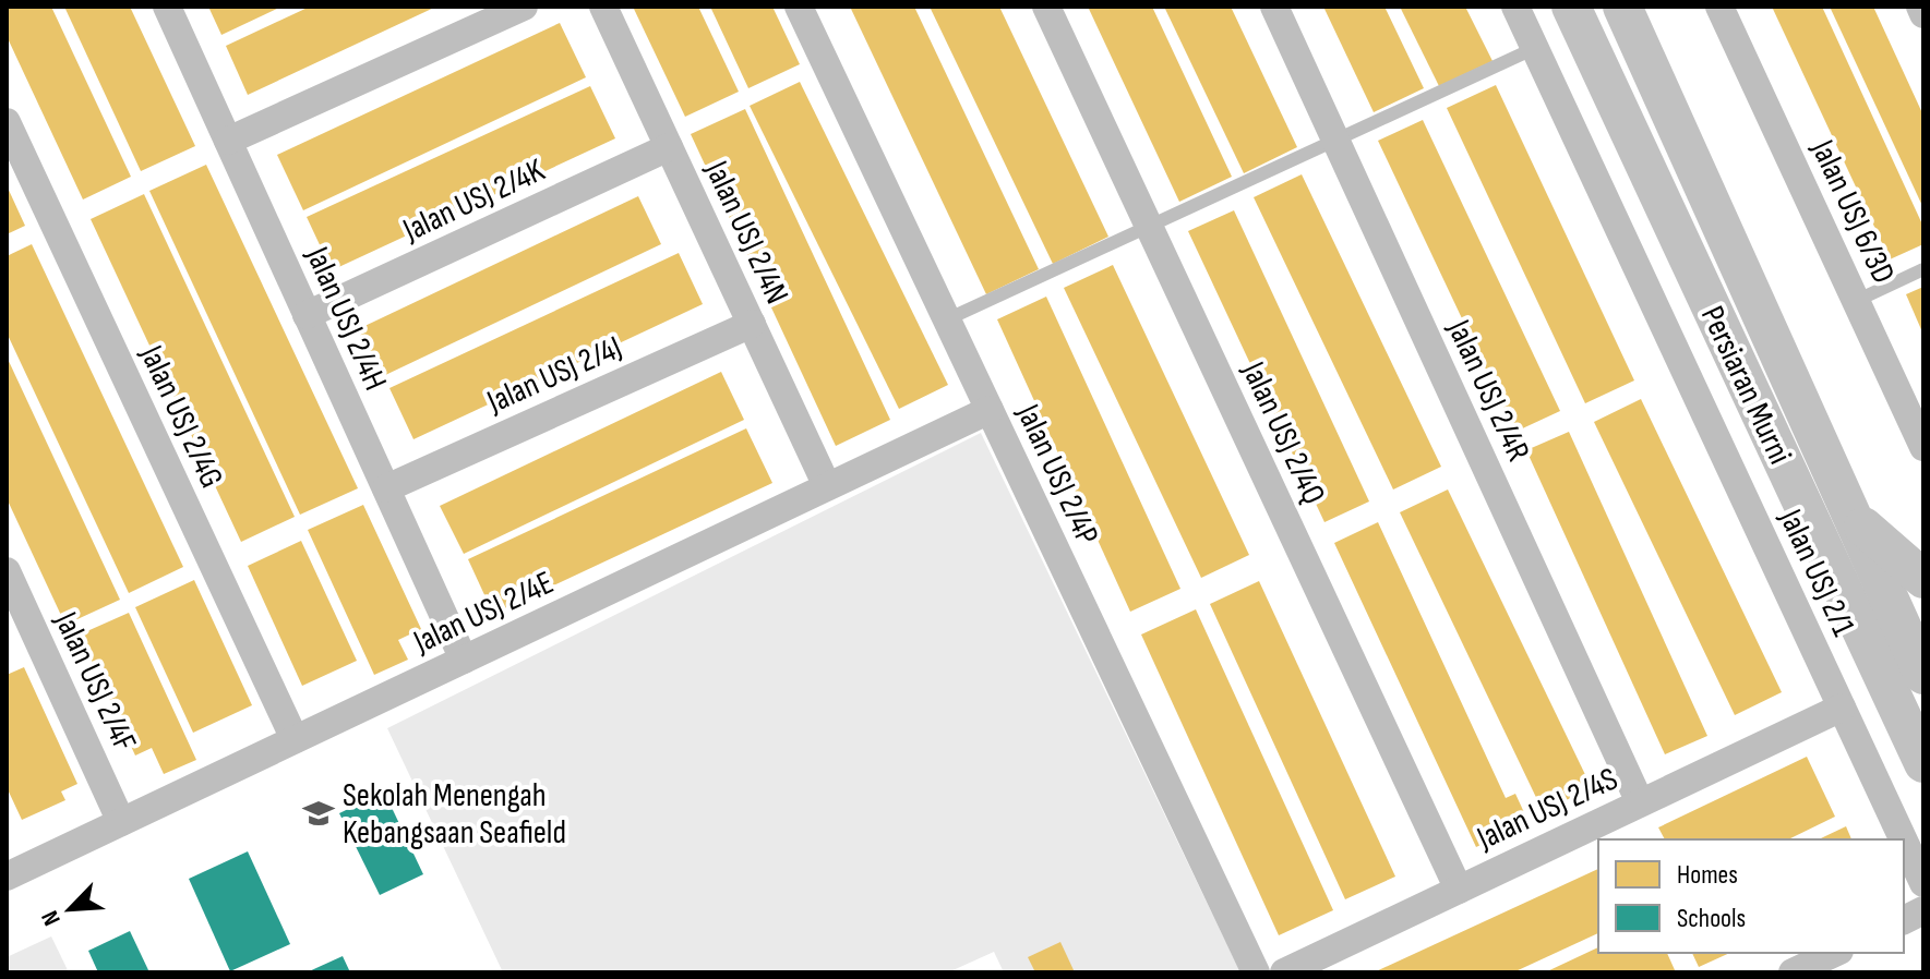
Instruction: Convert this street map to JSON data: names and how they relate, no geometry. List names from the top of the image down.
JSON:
{
  "streets": {
    "main road": ["Persiaran Murni"],
    "street": [
      "Jalan USJ 2/4K",
      "Jalan USJ 6/3D",
      "Jalan USJ 2/4N",
      "Jalan USJ 2/4H",
      "Jalan USJ 2/4J",
      "Jalan USJ 2/4R",
      "Jalan USJ 2/4G",
      "Jalan USJ 2/4Q",
      "Jalan USJ 2/4P",
      "Jalan USJ 2/1",
      "Jalan USJ 2/4E",
      "Jalan USJ 2/4F",
      "Jalan USJ 2/4S"
    ]
  },
  "crossings": [
    ["Jalan USJ 2/4K", "Jalan USJ 2/4N"],
    ["Jalan USJ 2/4K", "Jalan USJ 2/4H"],
    ["Jalan USJ 2/4N", "Jalan USJ 2/4J"],
    ["Jalan USJ 2/4N", "Jalan USJ 2/4E"],
    ["Jalan USJ 2/4H", "Jalan USJ 2/4J"],
    ["Jalan USJ 2/4H", "Jalan USJ 2/4E"],
    ["Jalan USJ 2/4R", "Jalan USJ 2/4S"],
    ["Jalan USJ 2/4G", "Jalan USJ 2/4E"],
    ["Jalan USJ 2/4Q", "Jalan USJ 2/4S"],
    ["Jalan USJ 2/4P", "Jalan USJ 2/4E"],
    ["Jalan USJ 2/1", "Jalan USJ 2/4S"],
    ["Jalan USJ 2/4E", "Jalan USJ 2/4F"]
  ],
  "places": {
    "school or university": ["Sekolah Menengah Kebangsaan Seafield"]
  },
  "legend": ["Homes", "Schools"],
  "north": "bottom left"
}
